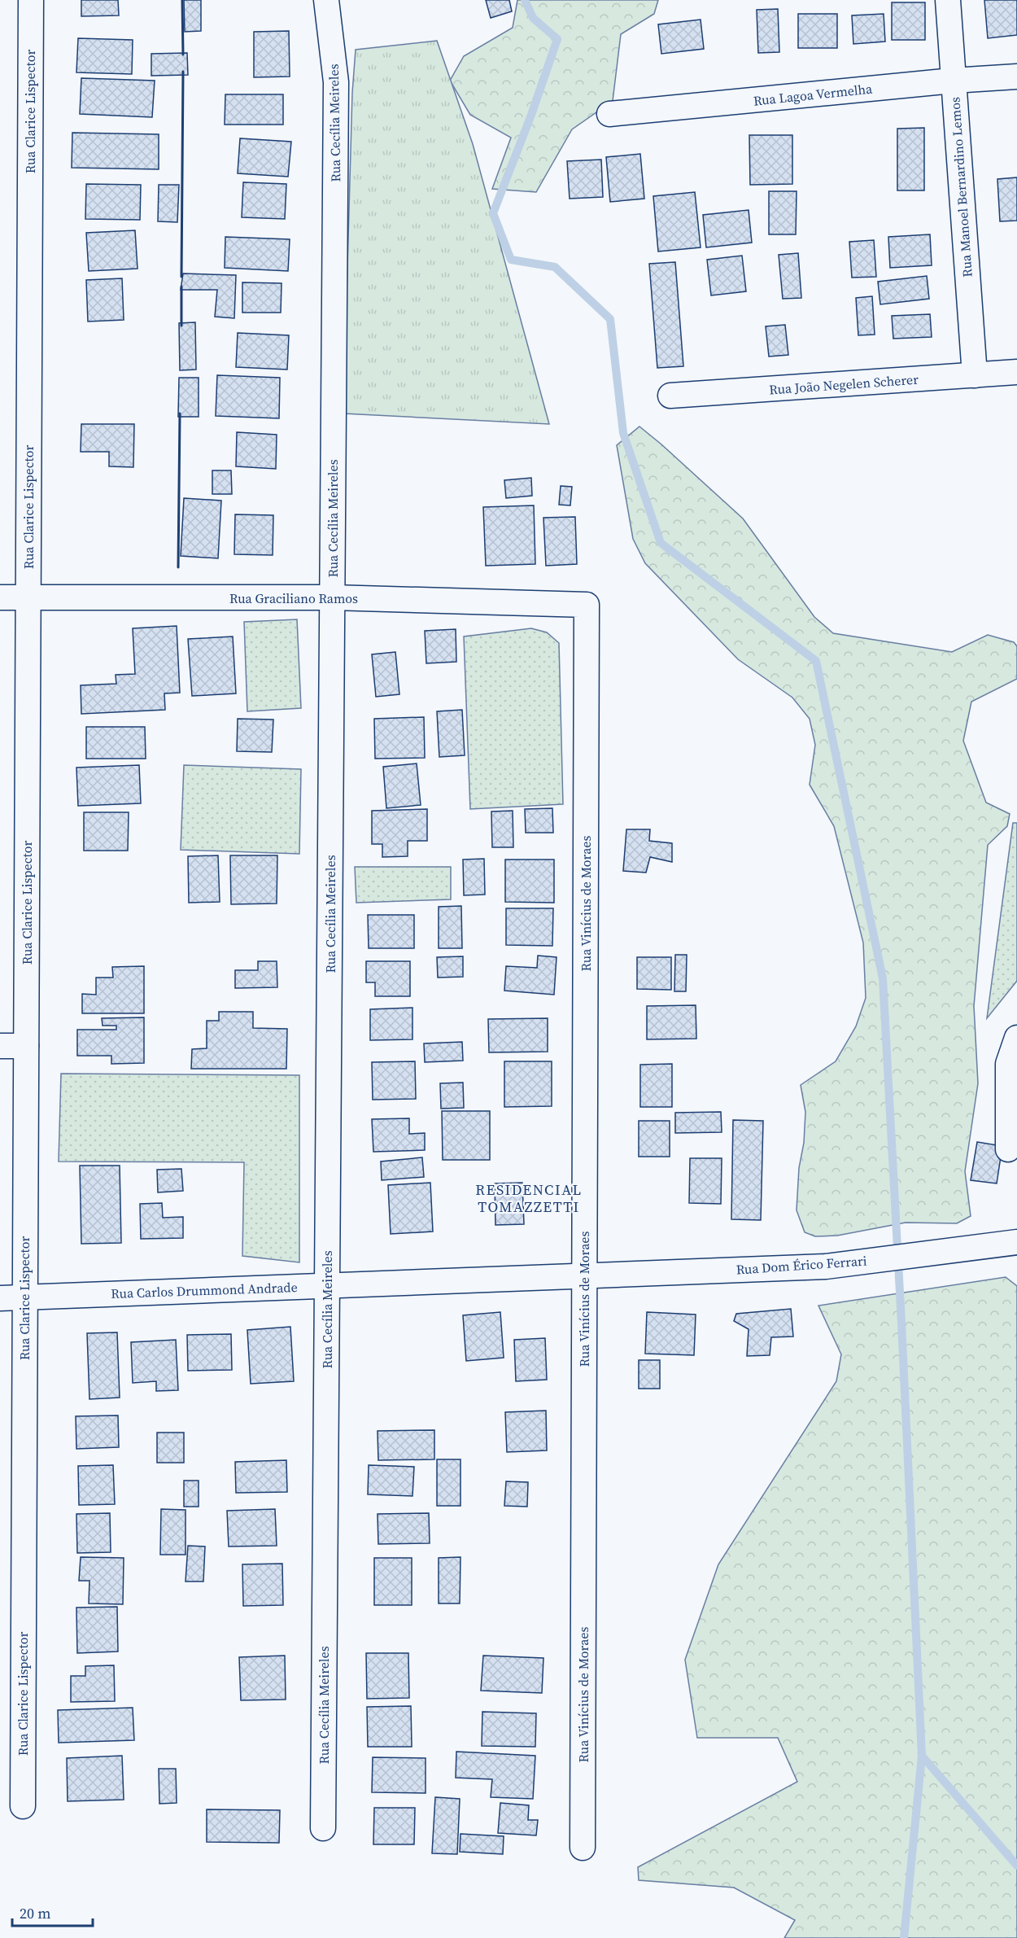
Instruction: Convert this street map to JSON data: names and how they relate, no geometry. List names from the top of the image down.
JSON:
{
  "streets": {
    "street": [
      "Rua Lagoa Vermelha",
      "Rua Clarice Lispector",
      "Rua Cecília Meireles",
      "Rua Manoel Bernardino Lemos",
      "Rua João Negelen Scherer",
      "Rua Graciliano Ramos",
      "Rua Vinícius de Moraes",
      "Rua Dom Érico Ferrari",
      "Rua Carlos Drummond Andrade"
    ]
  },
  "crossings": [
    ["Rua Lagoa Vermelha", "Rua Manoel Bernardino Lemos"],
    ["Rua Clarice Lispector", "Rua Graciliano Ramos"],
    ["Rua Clarice Lispector", "Rua Carlos Drummond Andrade"],
    ["Rua Cecília Meireles", "Rua Graciliano Ramos"],
    ["Rua Cecília Meireles", "Rua Carlos Drummond Andrade"],
    ["Rua Manoel Bernardino Lemos", "Rua João Negelen Scherer"],
    ["Rua Graciliano Ramos", "Rua Vinícius de Moraes"],
    ["Rua Vinícius de Moraes", "Rua Dom Érico Ferrari"],
    ["Rua Vinícius de Moraes", "Rua Carlos Drummond Andrade"],
    ["Rua Dom Érico Ferrari", "Rua Carlos Drummond Andrade"]
  ],
  "districts": ["RESIDENCIAL TOMAZZETTI"],
  "scale_bar": "20 m"
}
